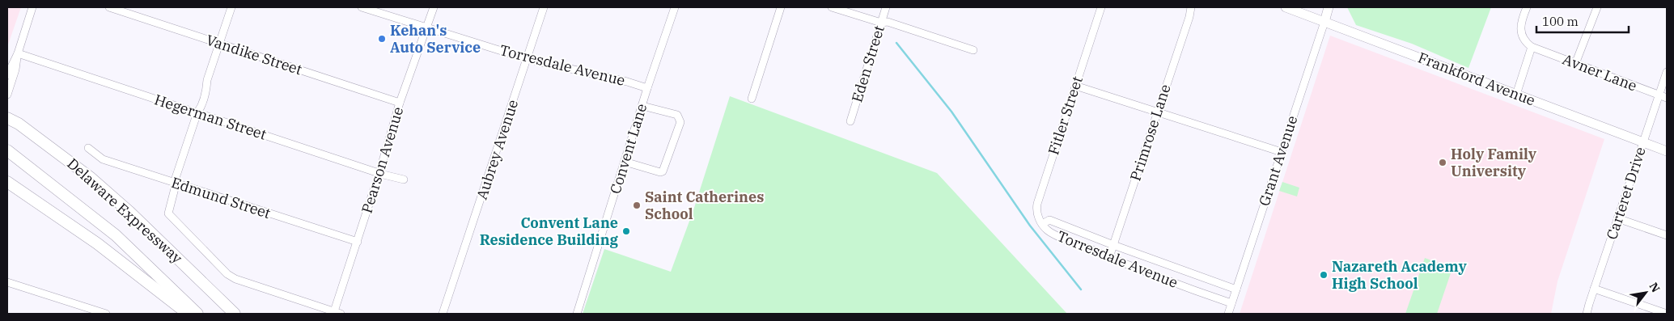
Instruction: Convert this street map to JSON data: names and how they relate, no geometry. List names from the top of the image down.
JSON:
{
  "streets": {
    "highway": ["Delaware Expressway"],
    "main road": ["Frankford Avenue", "Grant Avenue"],
    "street": [
      "Vandike Street",
      "Eden Street",
      "Torresdale Avenue",
      "Avner Lane",
      "Fitler Street",
      "Hegerman Street",
      "Primrose Lane",
      "Convent Lane",
      "Aubrey Avenue",
      "Pearson Avenue",
      "Carteret Drive",
      "Edmund Street"
    ]
  },
  "crossings": [
    ["Vandike Street", "Pearson Avenue"],
    ["Torresdale Avenue", "Fitler Street"],
    ["Torresdale Avenue", "Primrose Lane"],
    ["Torresdale Avenue", "Convent Lane"],
    ["Torresdale Avenue", "Aubrey Avenue"],
    ["Torresdale Avenue", "Pearson Avenue"],
    ["Torresdale Avenue", "Grant Avenue"],
    ["Avner Lane", "Carteret Drive"],
    ["Frankford Avenue", "Grant Avenue"],
    ["Frankford Avenue", "Carteret Drive"],
    ["Hegerman Street", "Pearson Avenue"],
    ["Pearson Avenue", "Edmund Street"]
  ],
  "places": [
    "Kehan's Auto Service",
    "Holy Family University",
    "Saint Catherines School",
    "Convent Lane Residence Building",
    "Nazareth Academy High School"
  ],
  "scale_bar": "100 m",
  "north": "top right"
}
